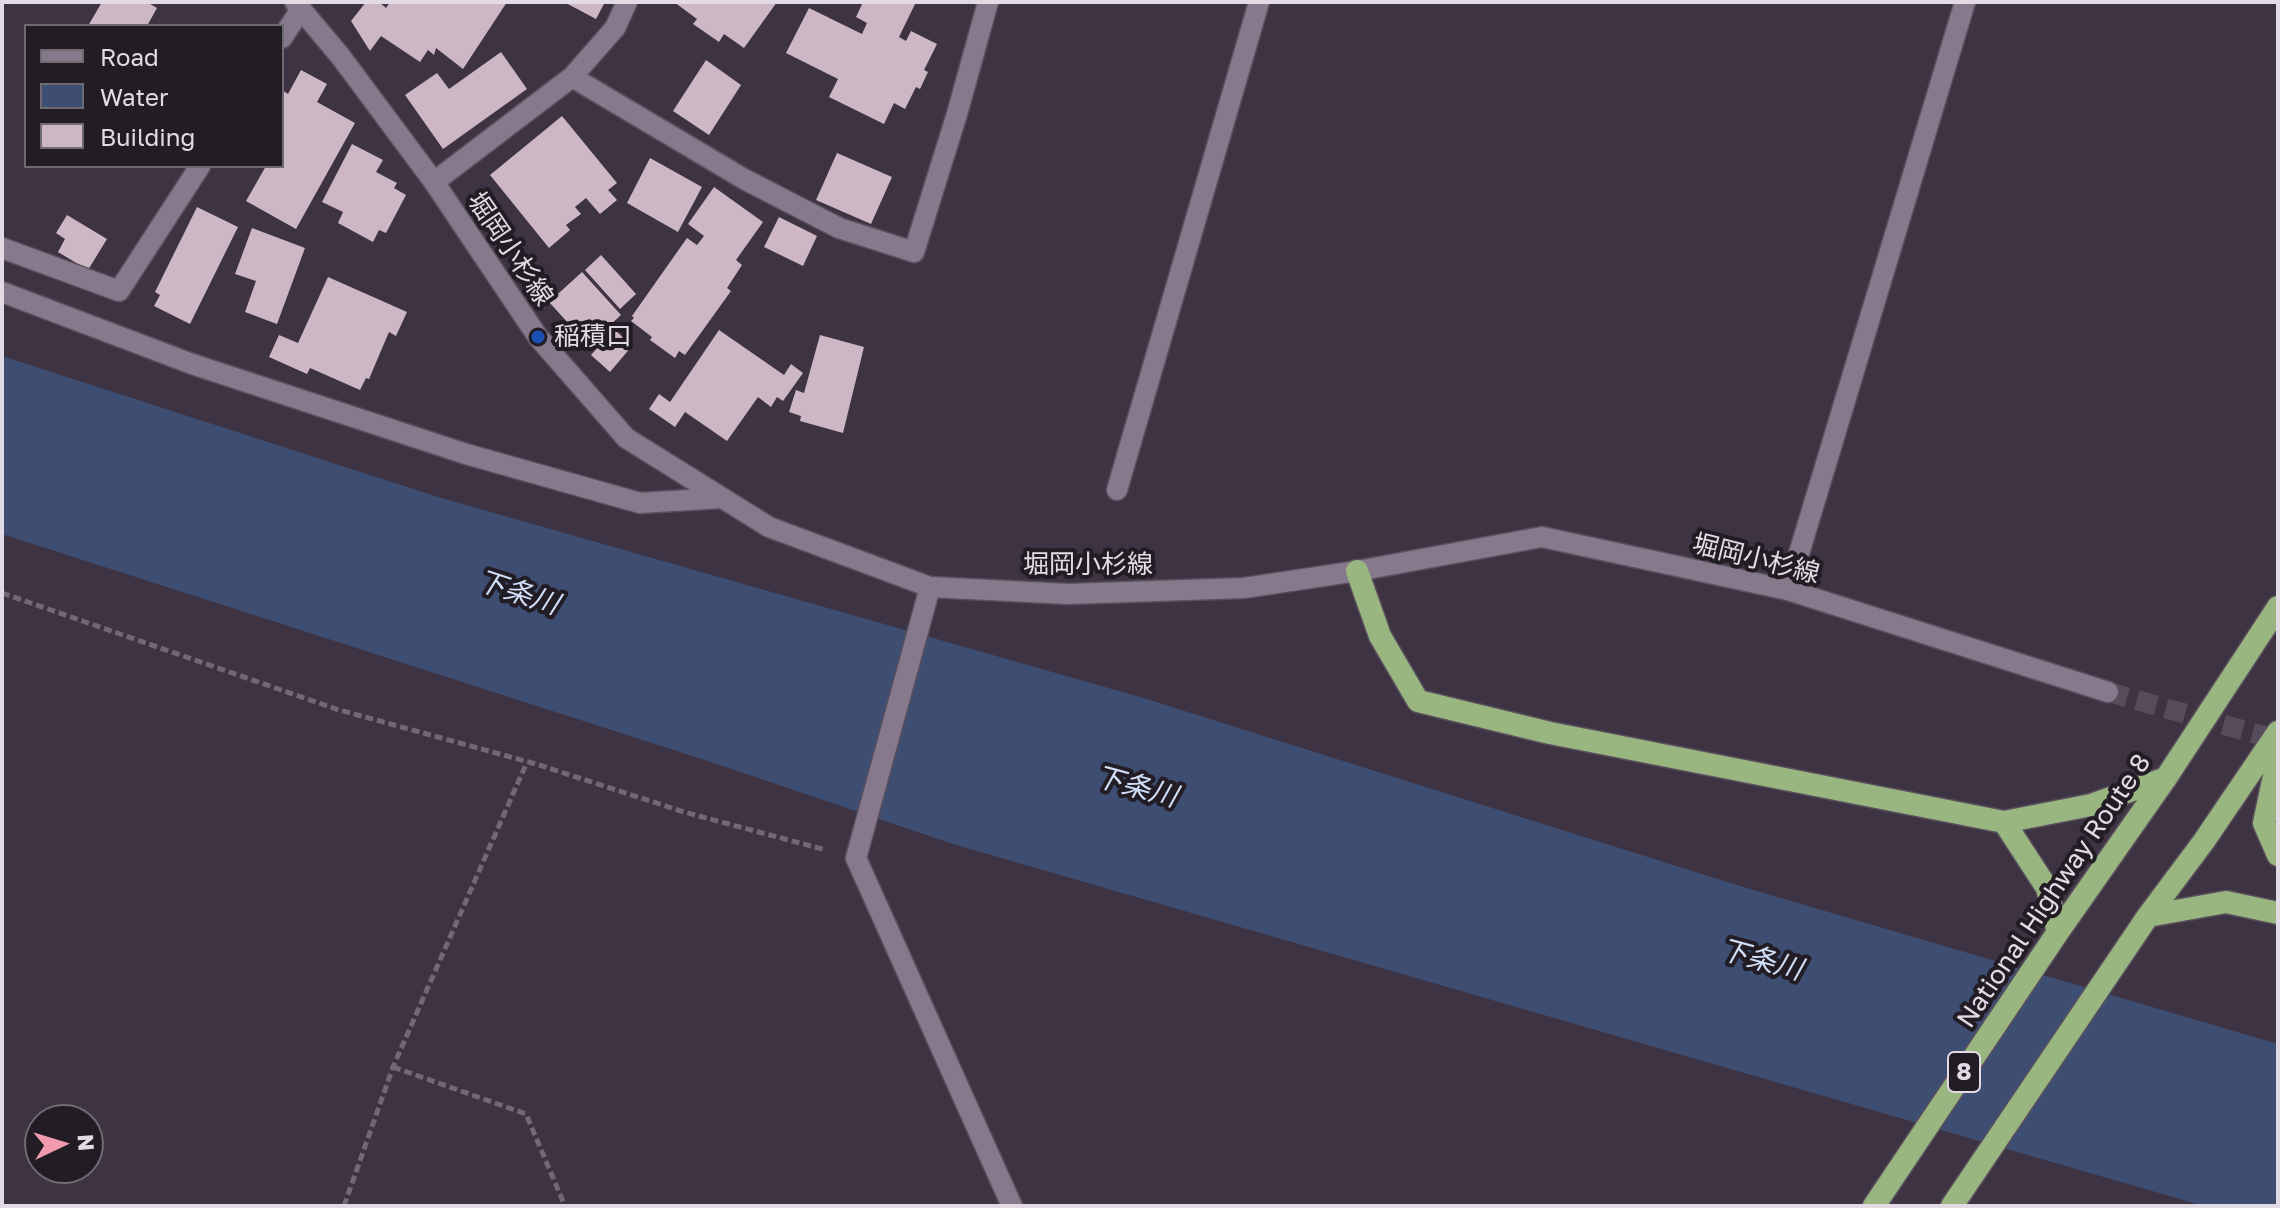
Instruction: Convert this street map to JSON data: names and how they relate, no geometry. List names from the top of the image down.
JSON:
{
  "streets": {
    "highway": ["National Highway Route 8", "8"],
    "street": ["堀岡小杉線"]
  },
  "water": ["下条川"],
  "places": ["稲積口"],
  "legend": ["Road", "Water", "Building"],
  "north": "right"
}
